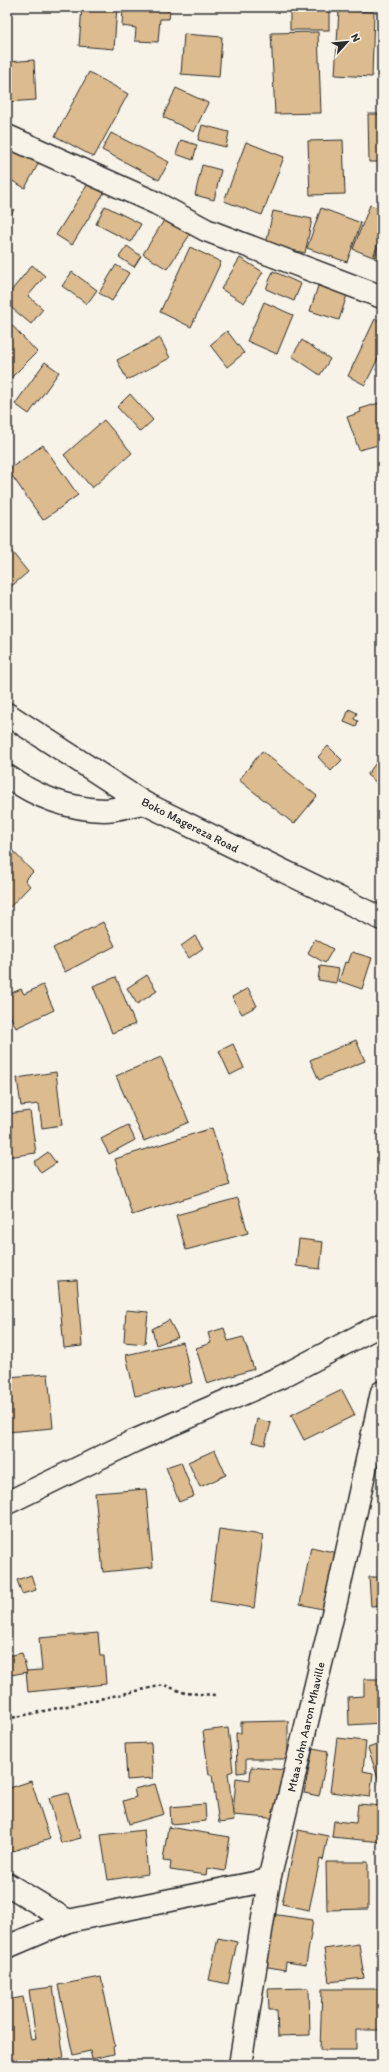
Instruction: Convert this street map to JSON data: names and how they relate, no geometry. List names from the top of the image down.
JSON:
{
  "streets": {
    "street": ["Boko Magereza Road", "Mtaa John Aaron Mhaville"]
  },
  "north": "top right"
}
